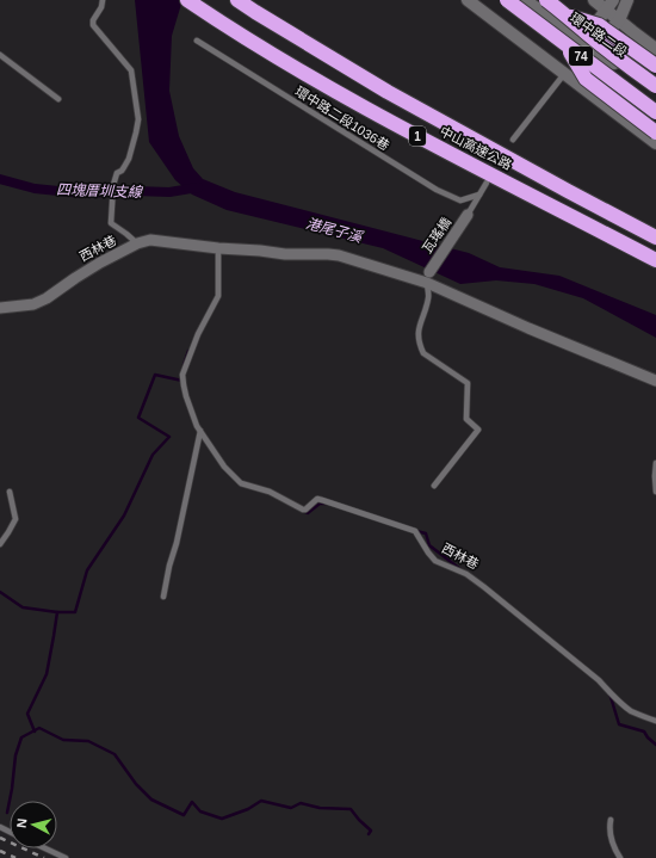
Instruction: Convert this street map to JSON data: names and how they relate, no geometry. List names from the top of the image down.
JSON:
{
  "streets": {
    "highway": ["74", "1", "中山高速公路"],
    "street": ["環中路二段", "瓦瑤橋", "西林巷"],
    "lane": ["環中路二段1036巷"]
  },
  "crossings": [
    ["環中路二段", "74"],
    ["瓦瑤橋", "西林巷"]
  ],
  "water": ["四塊厝圳支線", "港尾子溪"],
  "north": "left"
}
